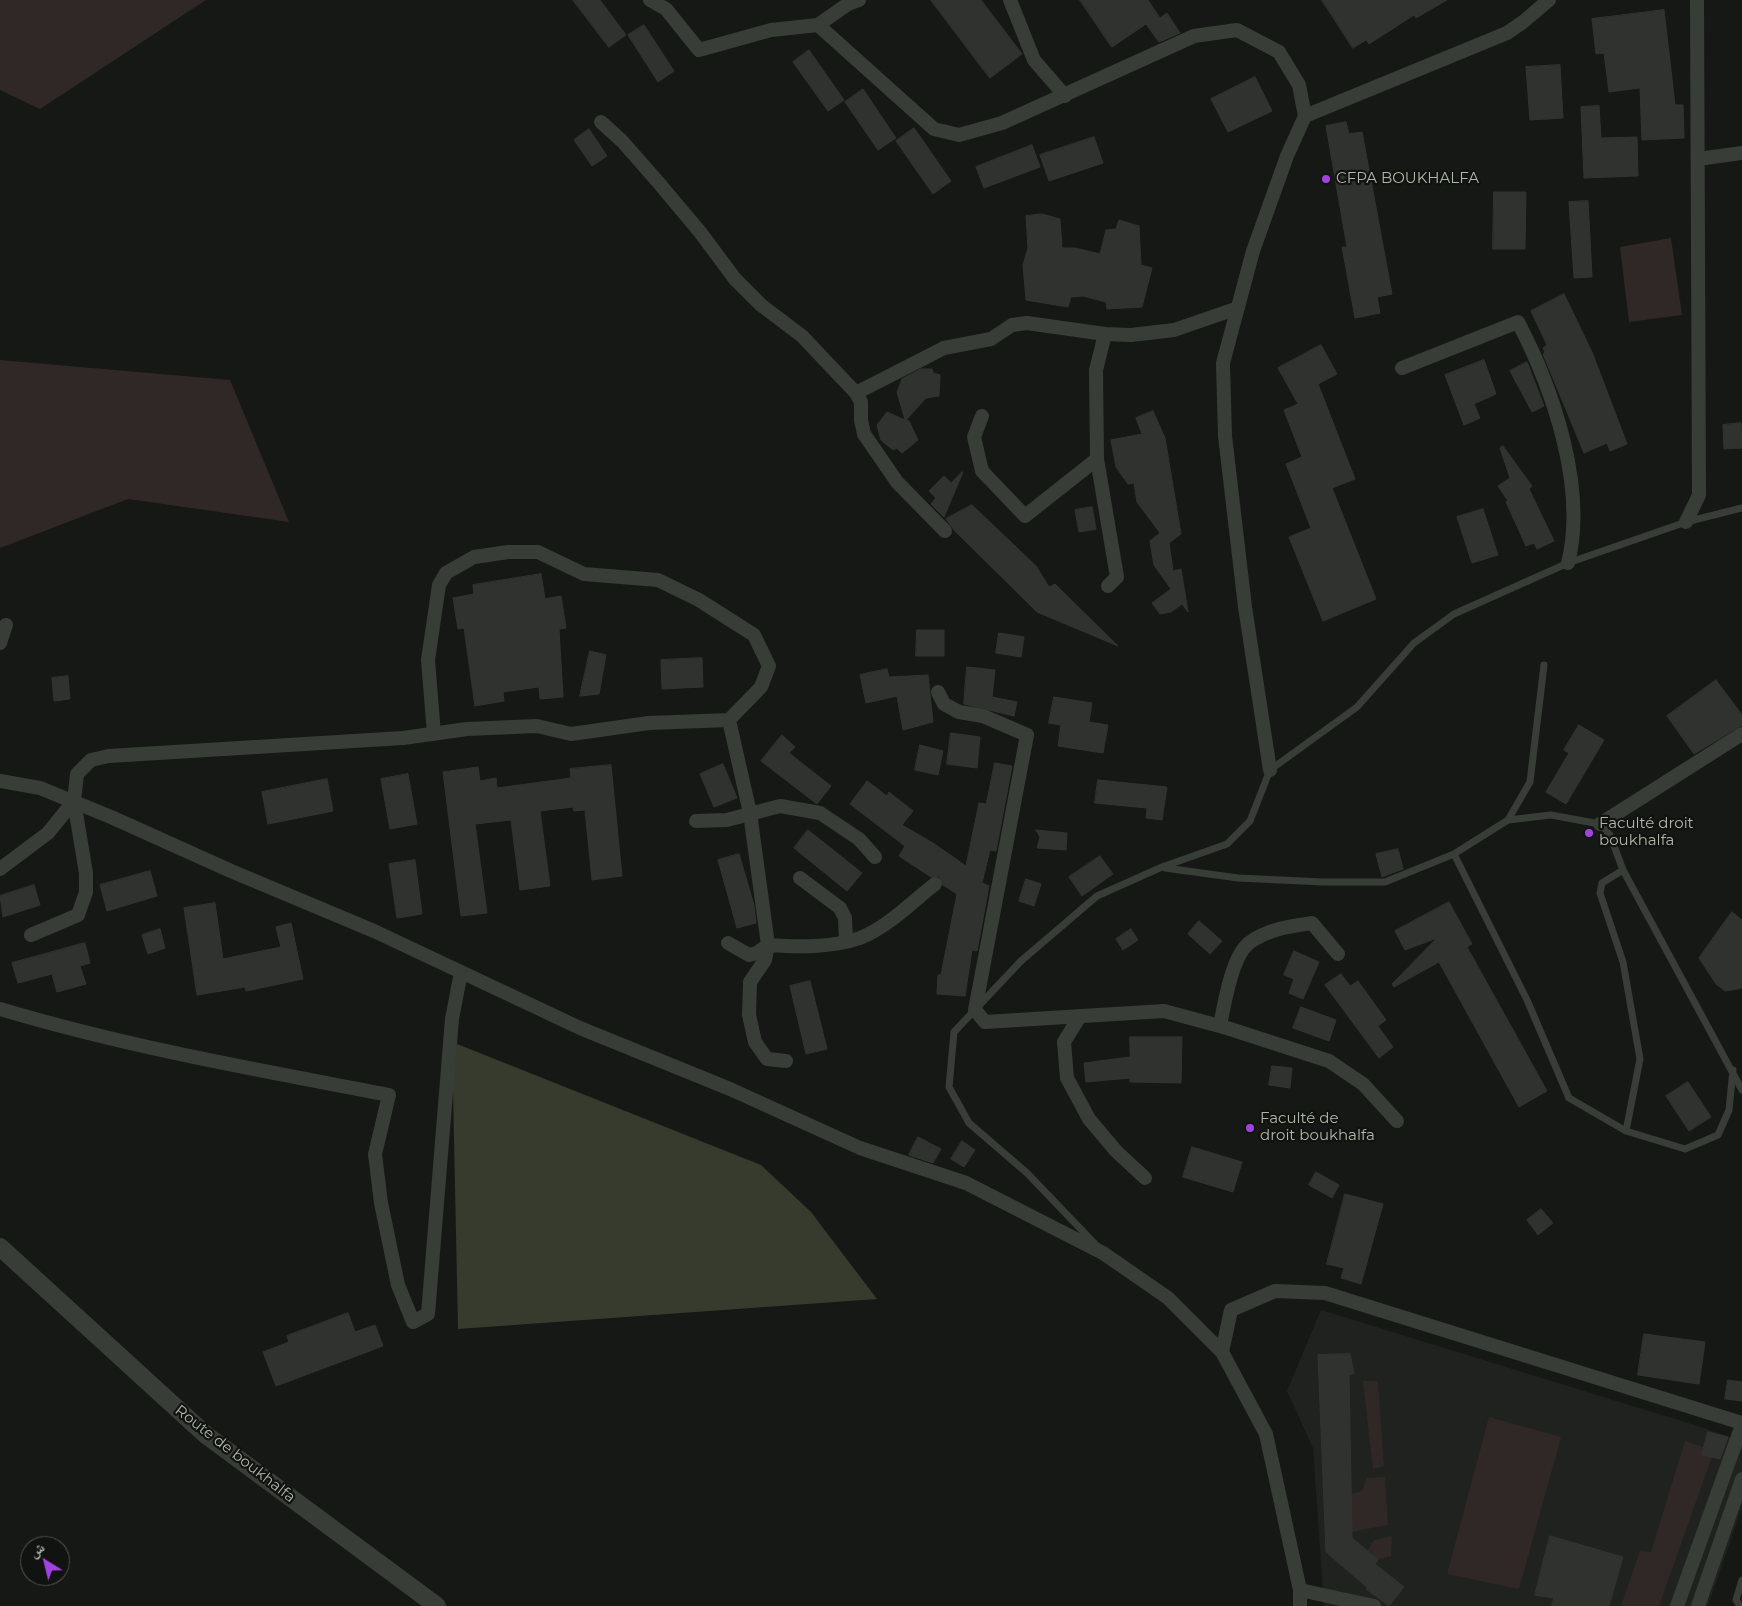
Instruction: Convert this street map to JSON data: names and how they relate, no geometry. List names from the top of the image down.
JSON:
{
  "streets": {
    "street": ["Route de boukhalfa"]
  },
  "places": ["CFPA BOUKHALFA", "Faculté droit boukhalfa", "Faculté de droit boukhalfa"],
  "north": "top left"
}
